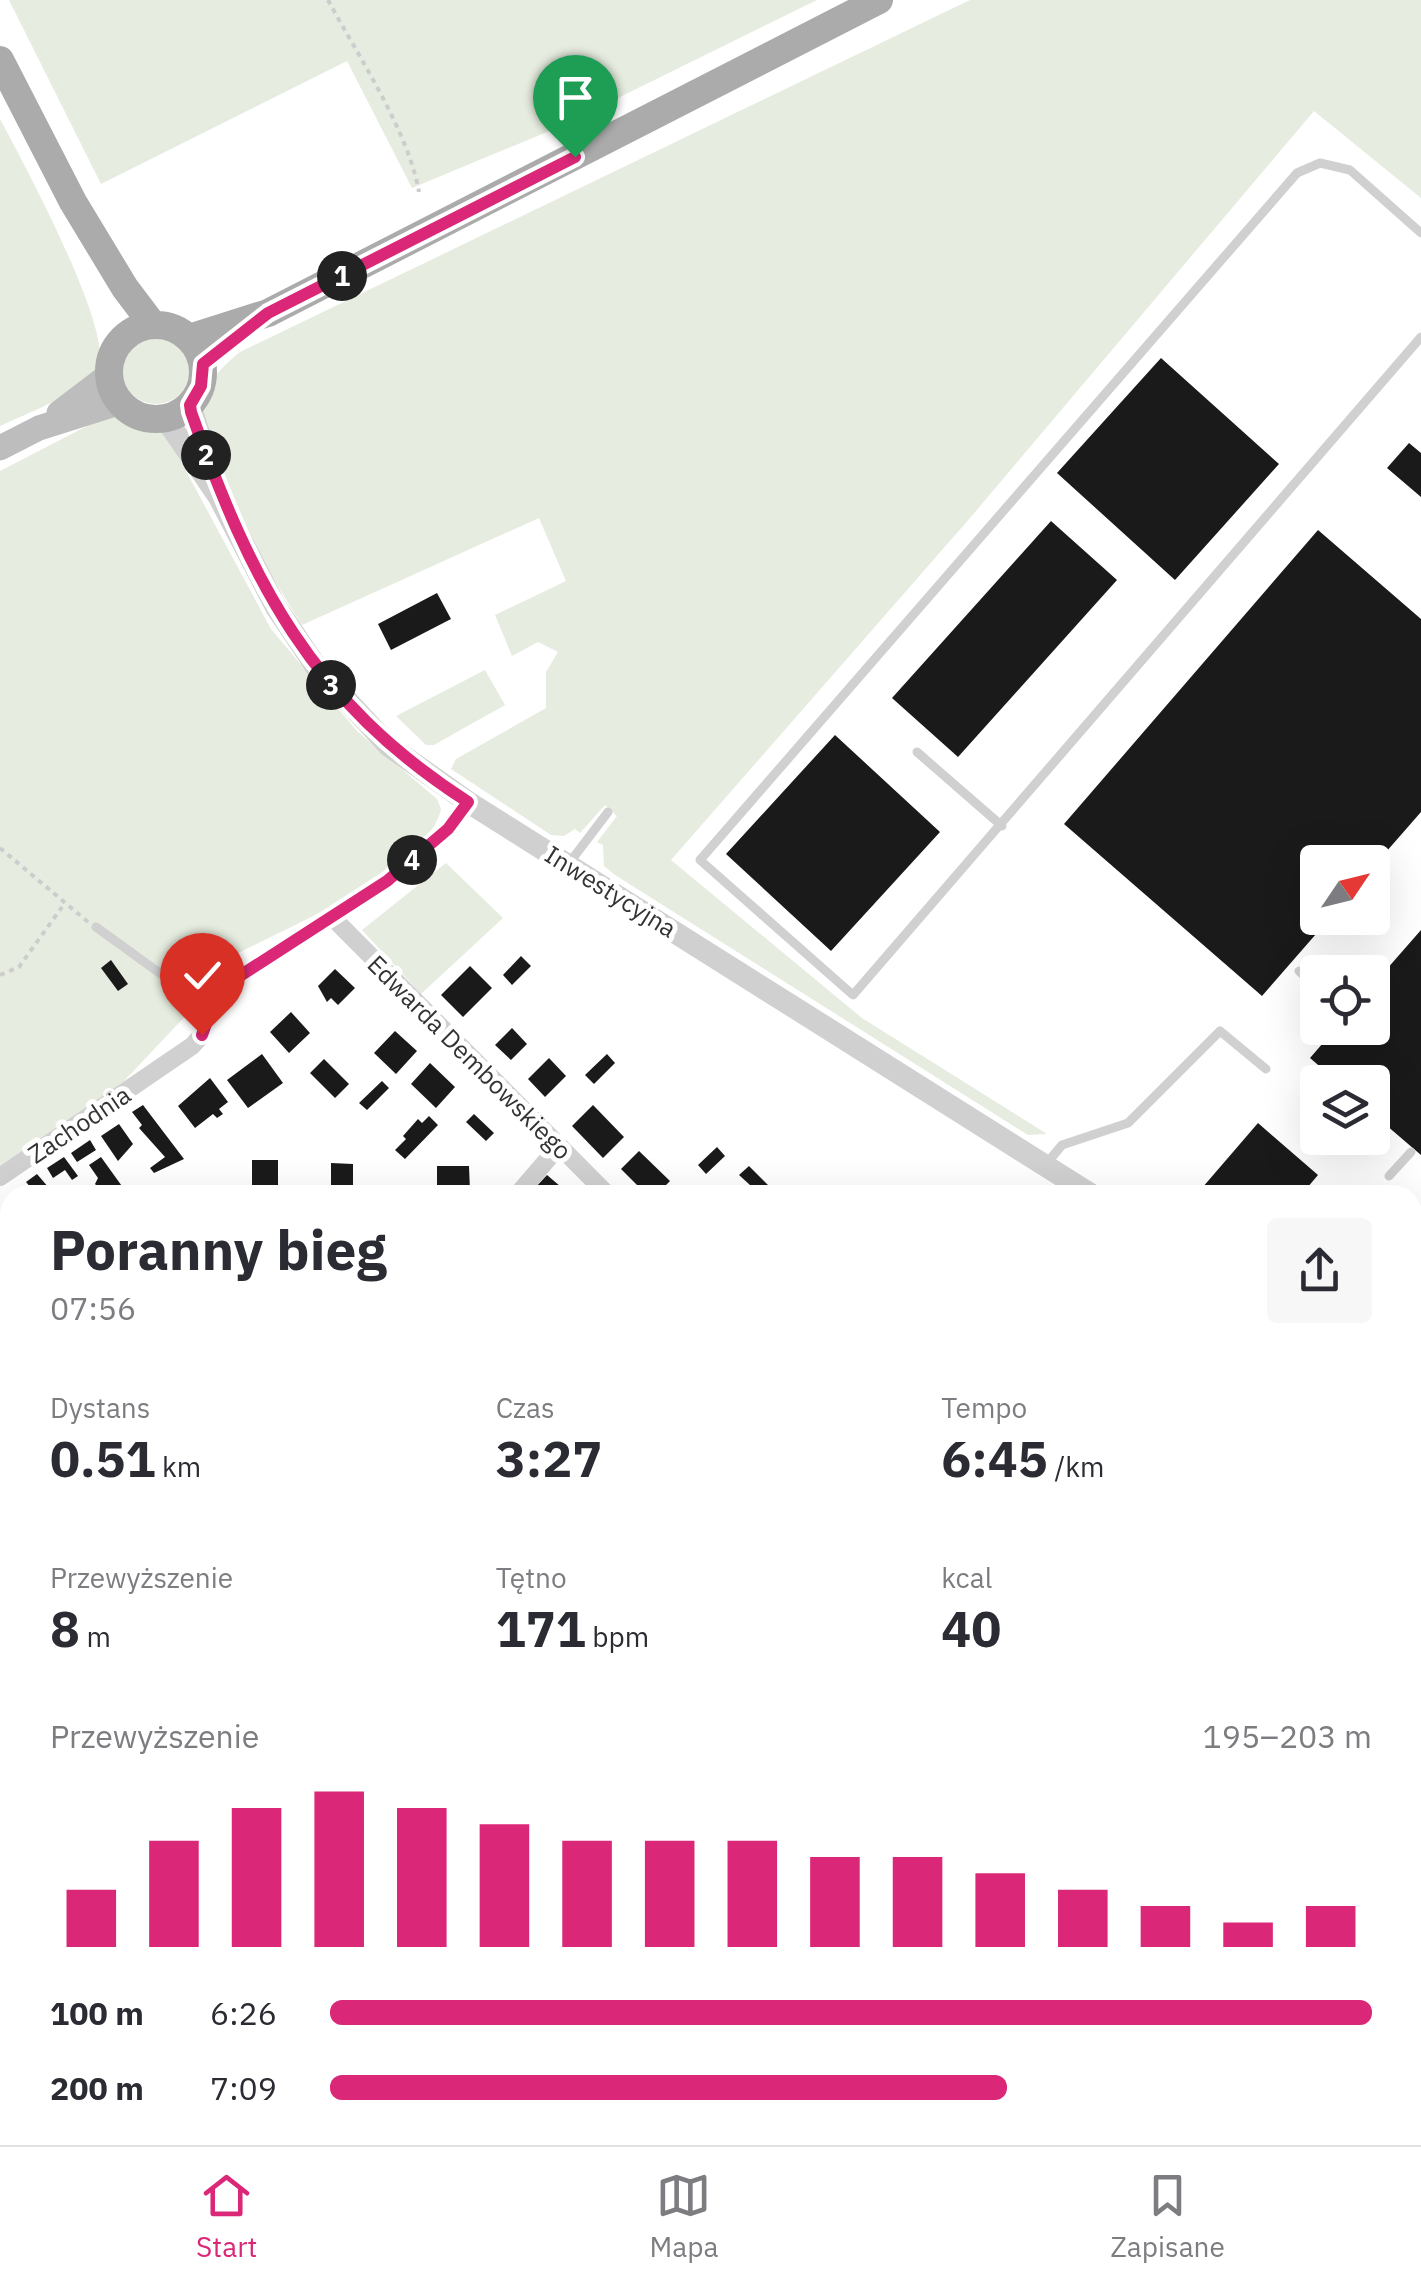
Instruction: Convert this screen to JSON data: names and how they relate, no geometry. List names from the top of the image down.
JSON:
{
  "streets": {
    "street": ["Inwestycyjna", "Edwarda Dembowskiego", "Zachodnia"]
  },
  "north": "top right",
  "page": {
    "pins": [
      "1",
      "2",
      "3",
      "4"
    ],
    "heading": ["Poranny bieg", "07:56"],
    "stats": [
      ["Dystans", "0.51 km"],
      ["Czas", "3:27"],
      ["Tempo", "6:45 /km"],
      ["Przewyższenie", "8 m"],
      ["Tętno", "171 bpm"],
      ["kcal", "40"]
    ],
    "chart": ["Przewyższenie", "195–203 m"],
    "list": [
      {
        "name": "100 m",
        "note": "6:26"
      },
      {
        "name": "200 m",
        "note": "7:09"
      }
    ],
    "tabs": ["Start", "Mapa", "Zapisane"]
  }
}
